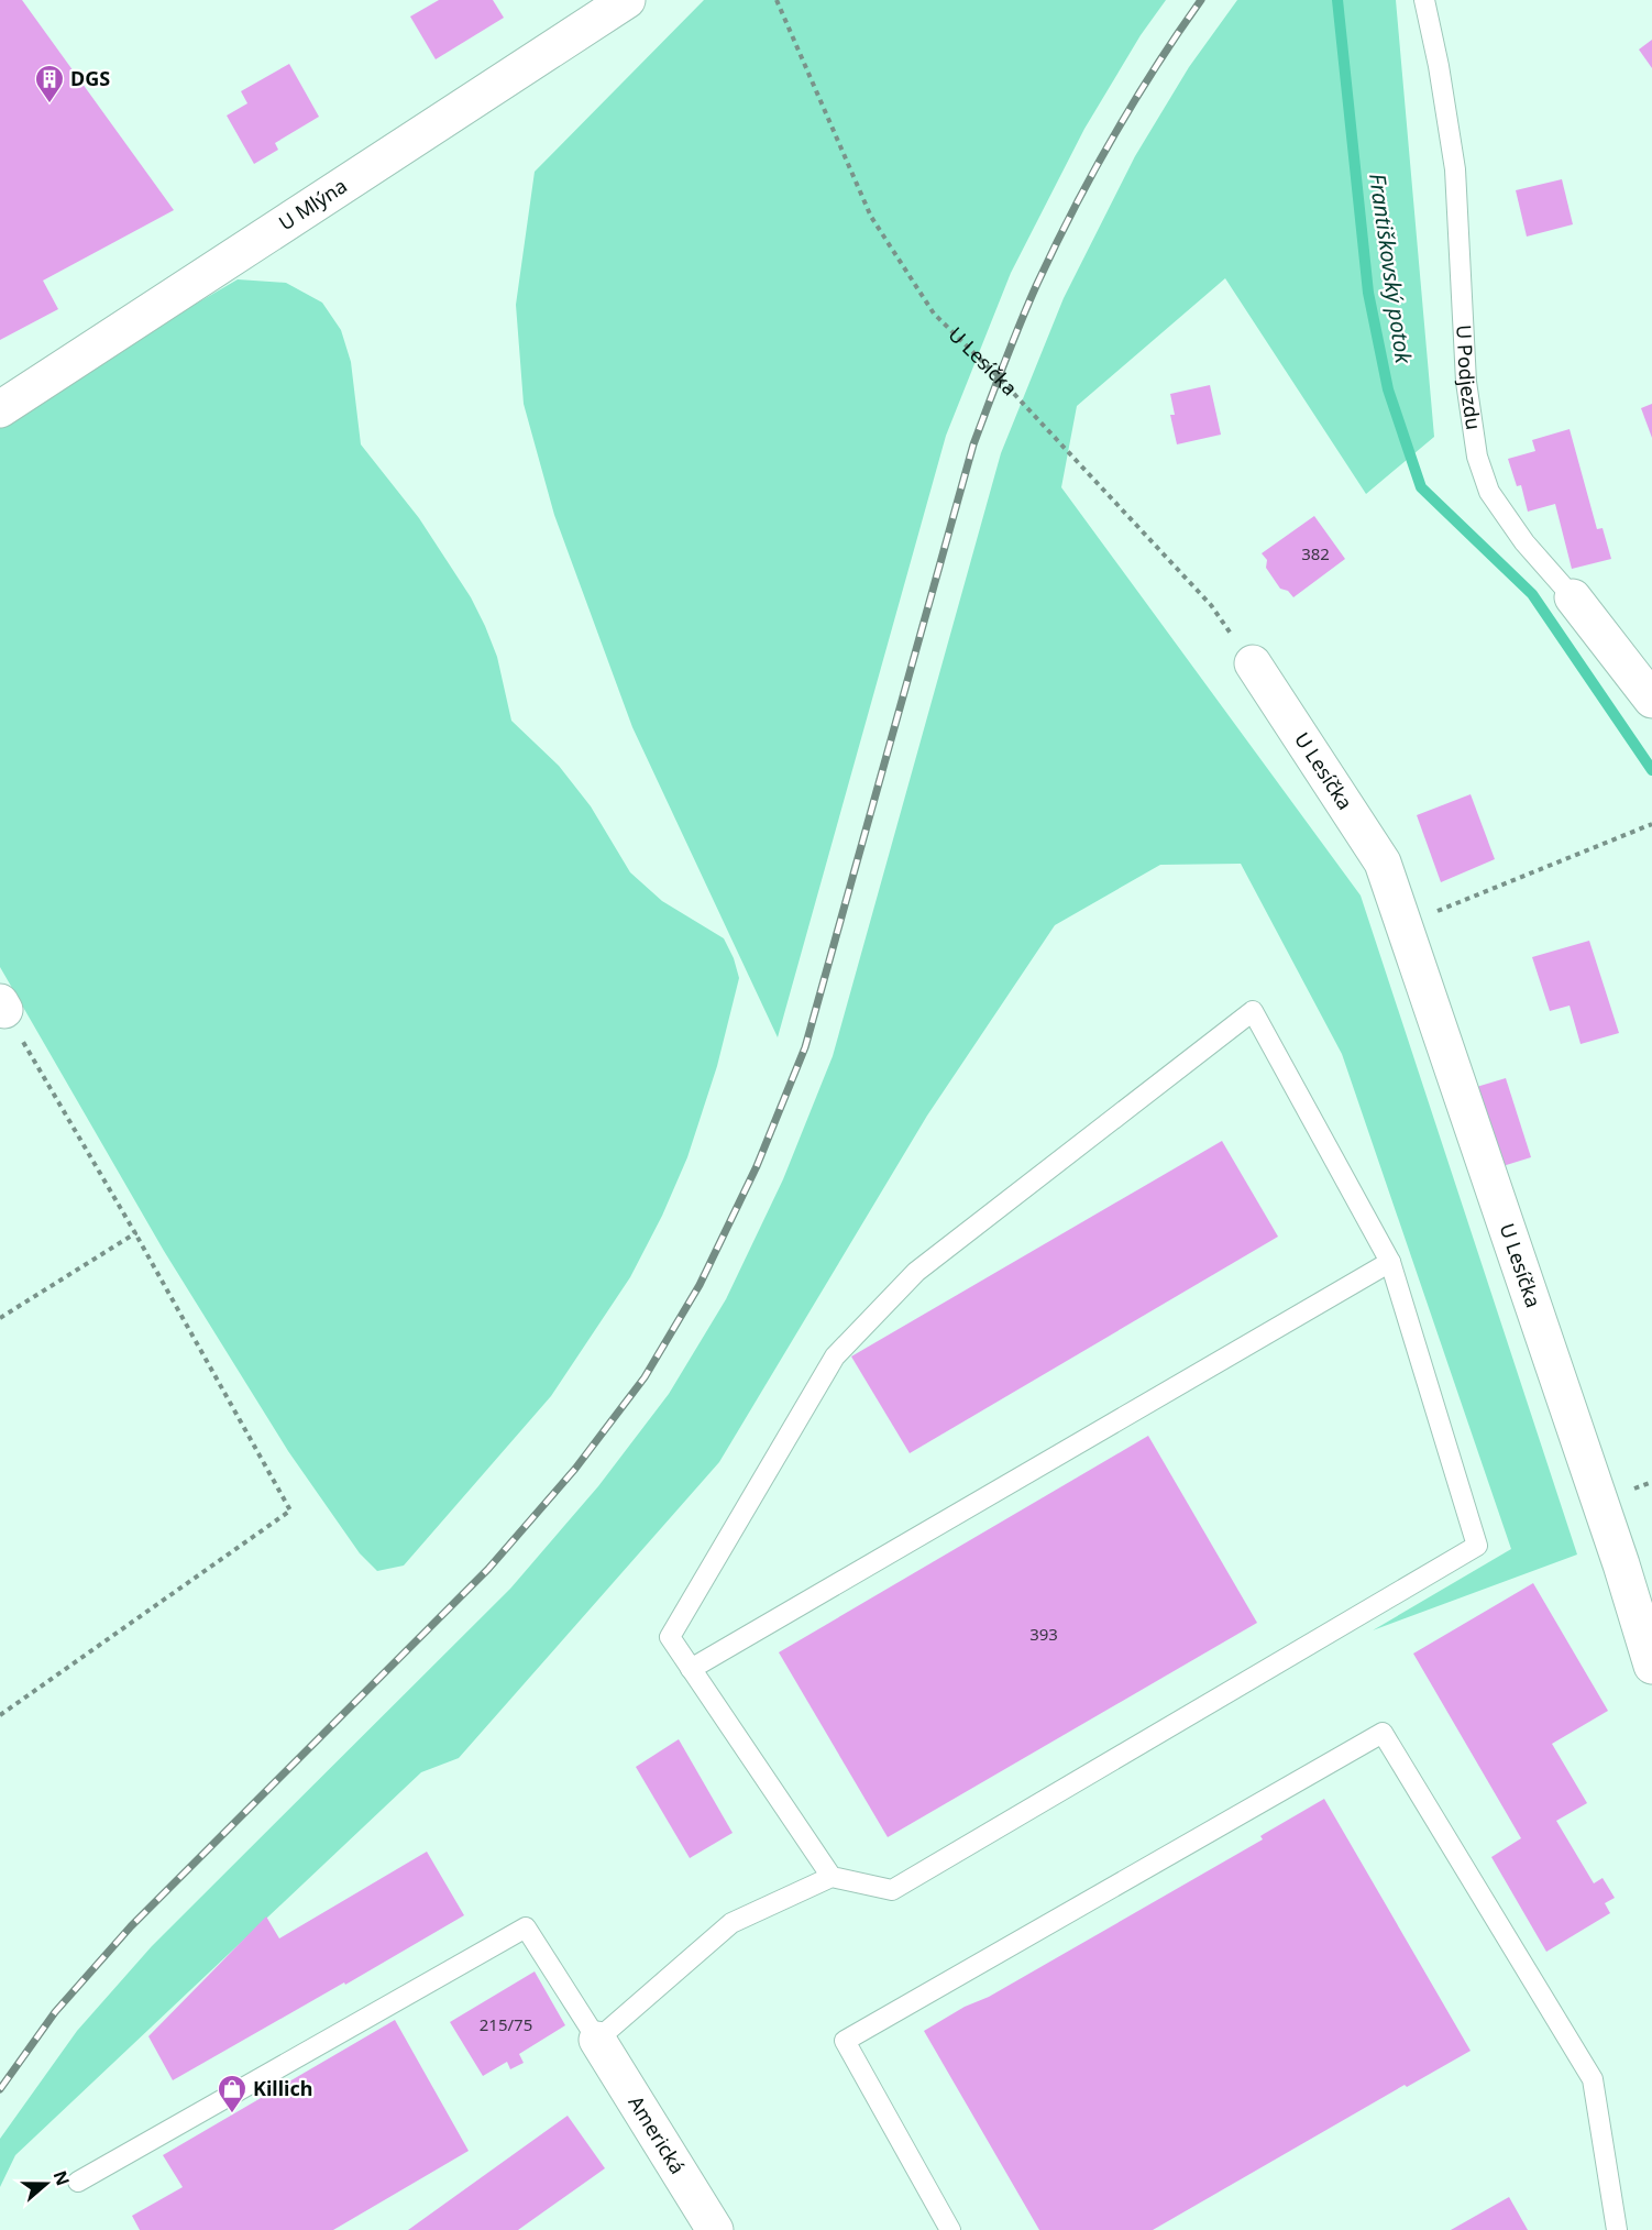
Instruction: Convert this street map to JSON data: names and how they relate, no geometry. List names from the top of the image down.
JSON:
{
  "streets": {
    "street": [
      "U Mlýna",
      "U Lesíčka",
      "U Podjezdu",
      "Americká"
    ]
  },
  "water": ["Františkovský potok"],
  "places": {
    "building": ["DGS"],
    "shop": ["Killich"]
  },
  "house_numbers": ["382", "393", "215/75"],
  "north": "right"
}
